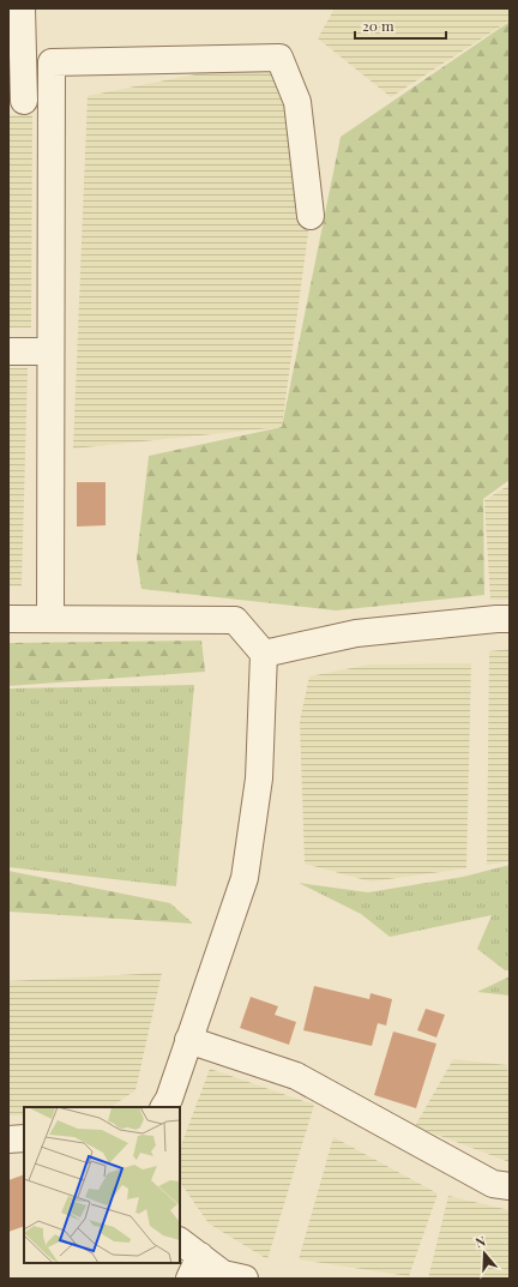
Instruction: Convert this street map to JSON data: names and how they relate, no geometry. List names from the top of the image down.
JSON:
{
  "scale_bar": "20 m",
  "north": "top"
}
